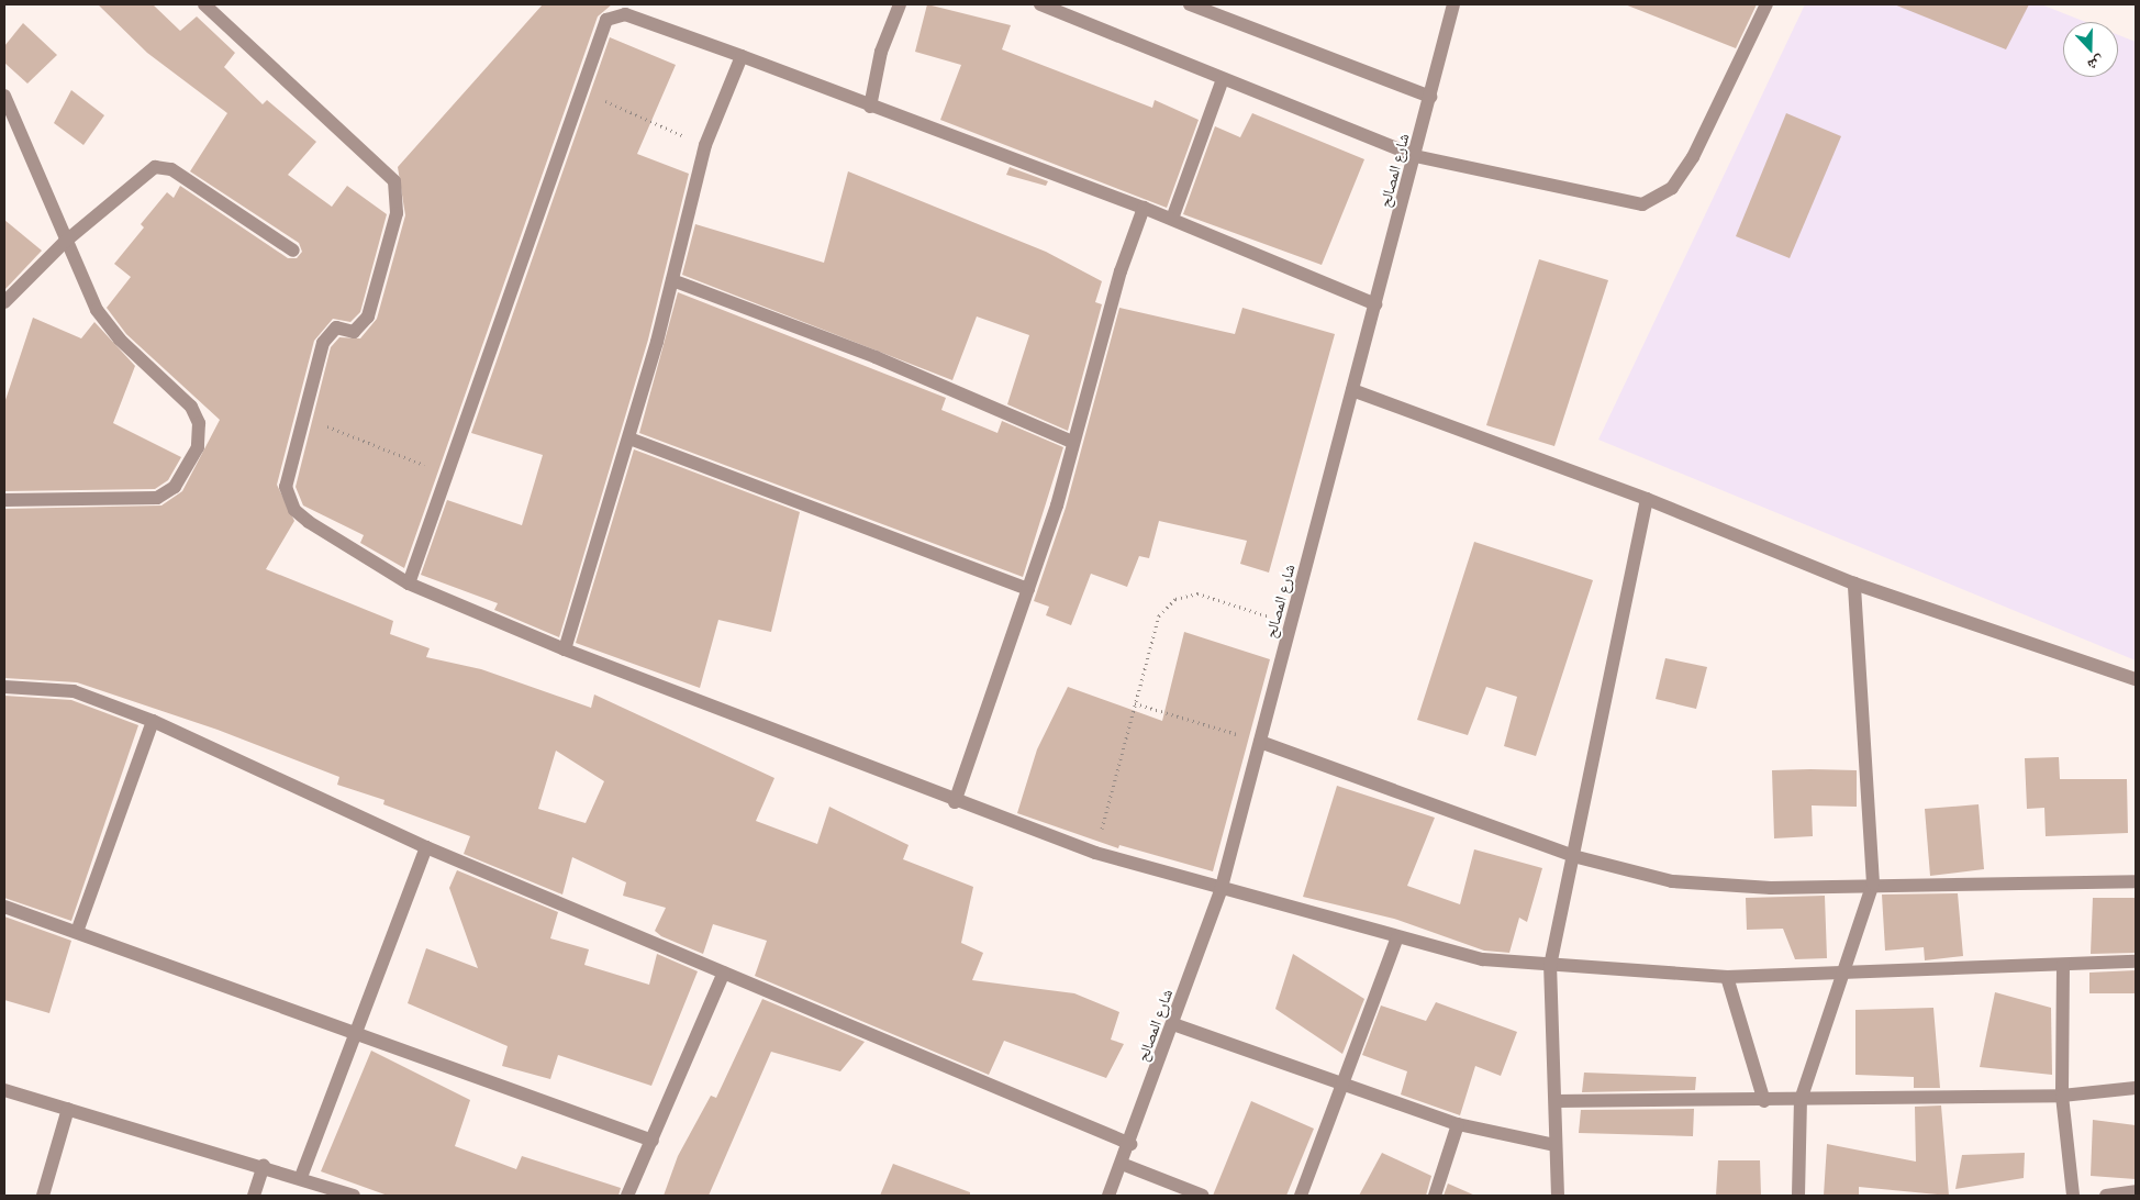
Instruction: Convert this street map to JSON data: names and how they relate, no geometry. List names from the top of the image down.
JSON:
{
  "streets": {
    "street": ["شارع المصالح"]
  },
  "north": "bottom"
}
